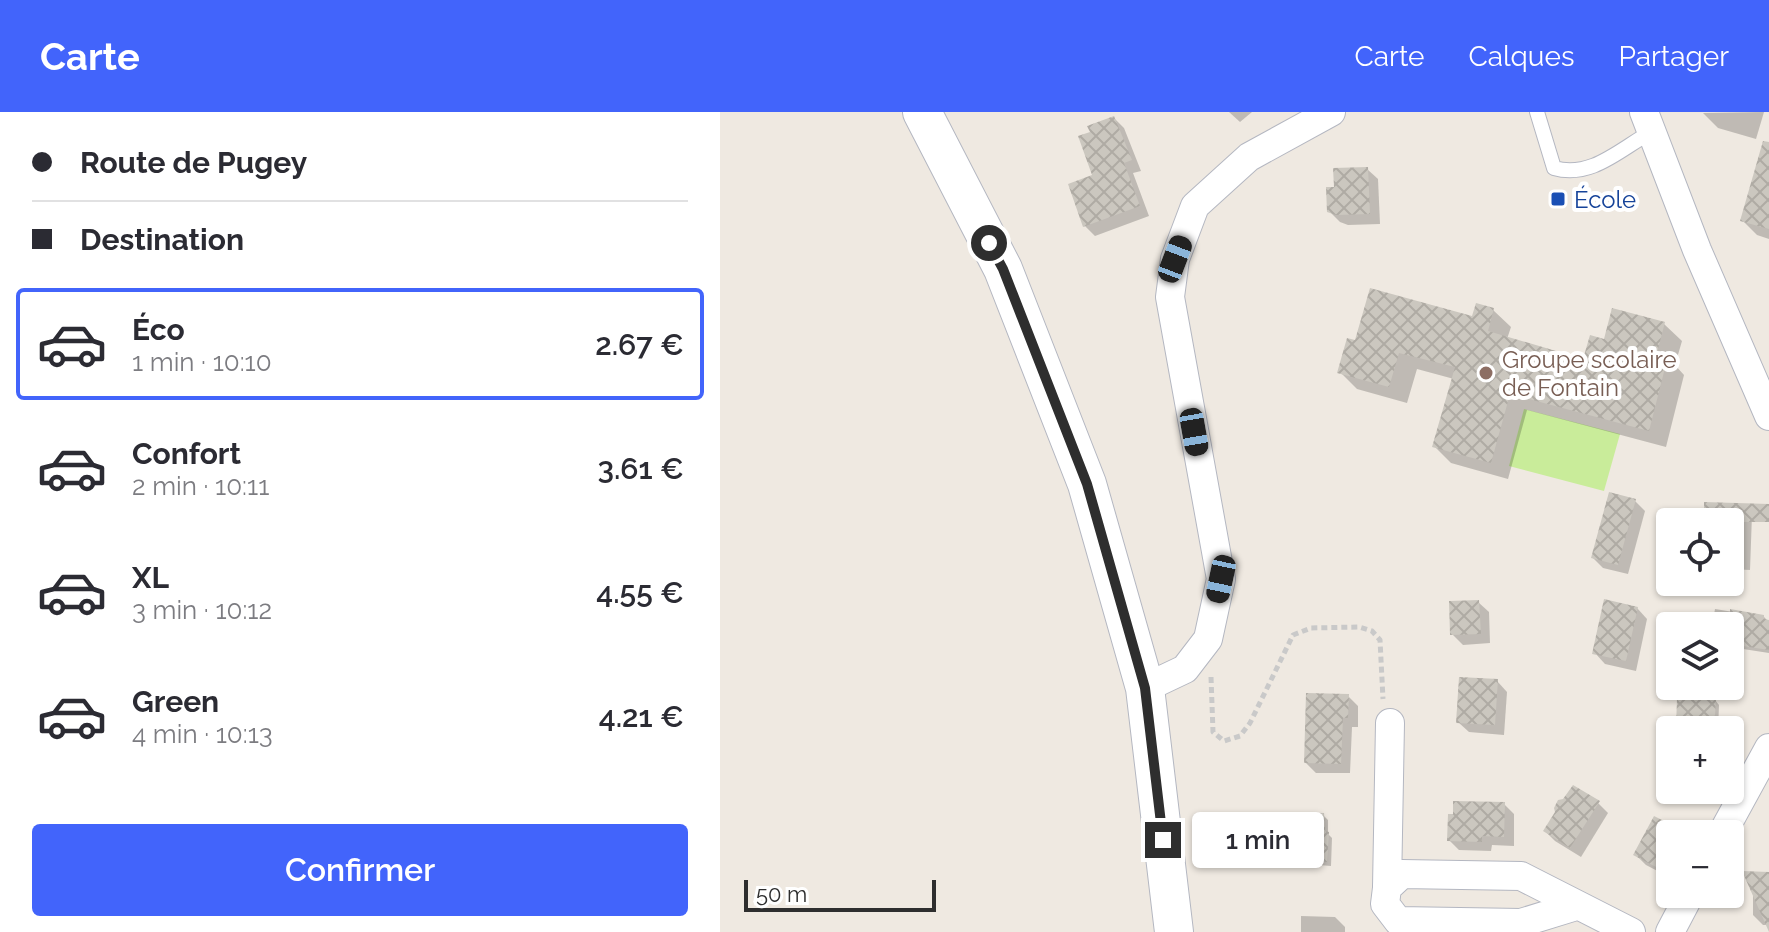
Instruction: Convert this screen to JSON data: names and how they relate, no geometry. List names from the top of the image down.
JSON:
{
  "places": {
    "transit": ["École"],
    "other": ["Groupe scolaire de Fontain"]
  },
  "scale_bar": "50 m",
  "page": {
    "header": "Carte",
    "nav": ["Carte", "Calques", "Partager"],
    "banner": ["Route de Pugey", "Destination"],
    "list": [
      {
        "name": "Éco",
        "note": "1 min · 10:10",
        "value": "2.67 €"
      },
      {
        "name": "Confort",
        "note": "2 min · 10:11",
        "value": "3.61 €"
      },
      {
        "name": "XL",
        "note": "3 min · 10:12",
        "value": "4.55 €"
      },
      {
        "name": "Green",
        "note": "4 min · 10:13",
        "value": "4.21 €"
      }
    ],
    "map_buttons": ["+", "−"],
    "buttons": "Confirmer",
    "bubble": "1 min",
    "scale": "50 m"
  }
}
